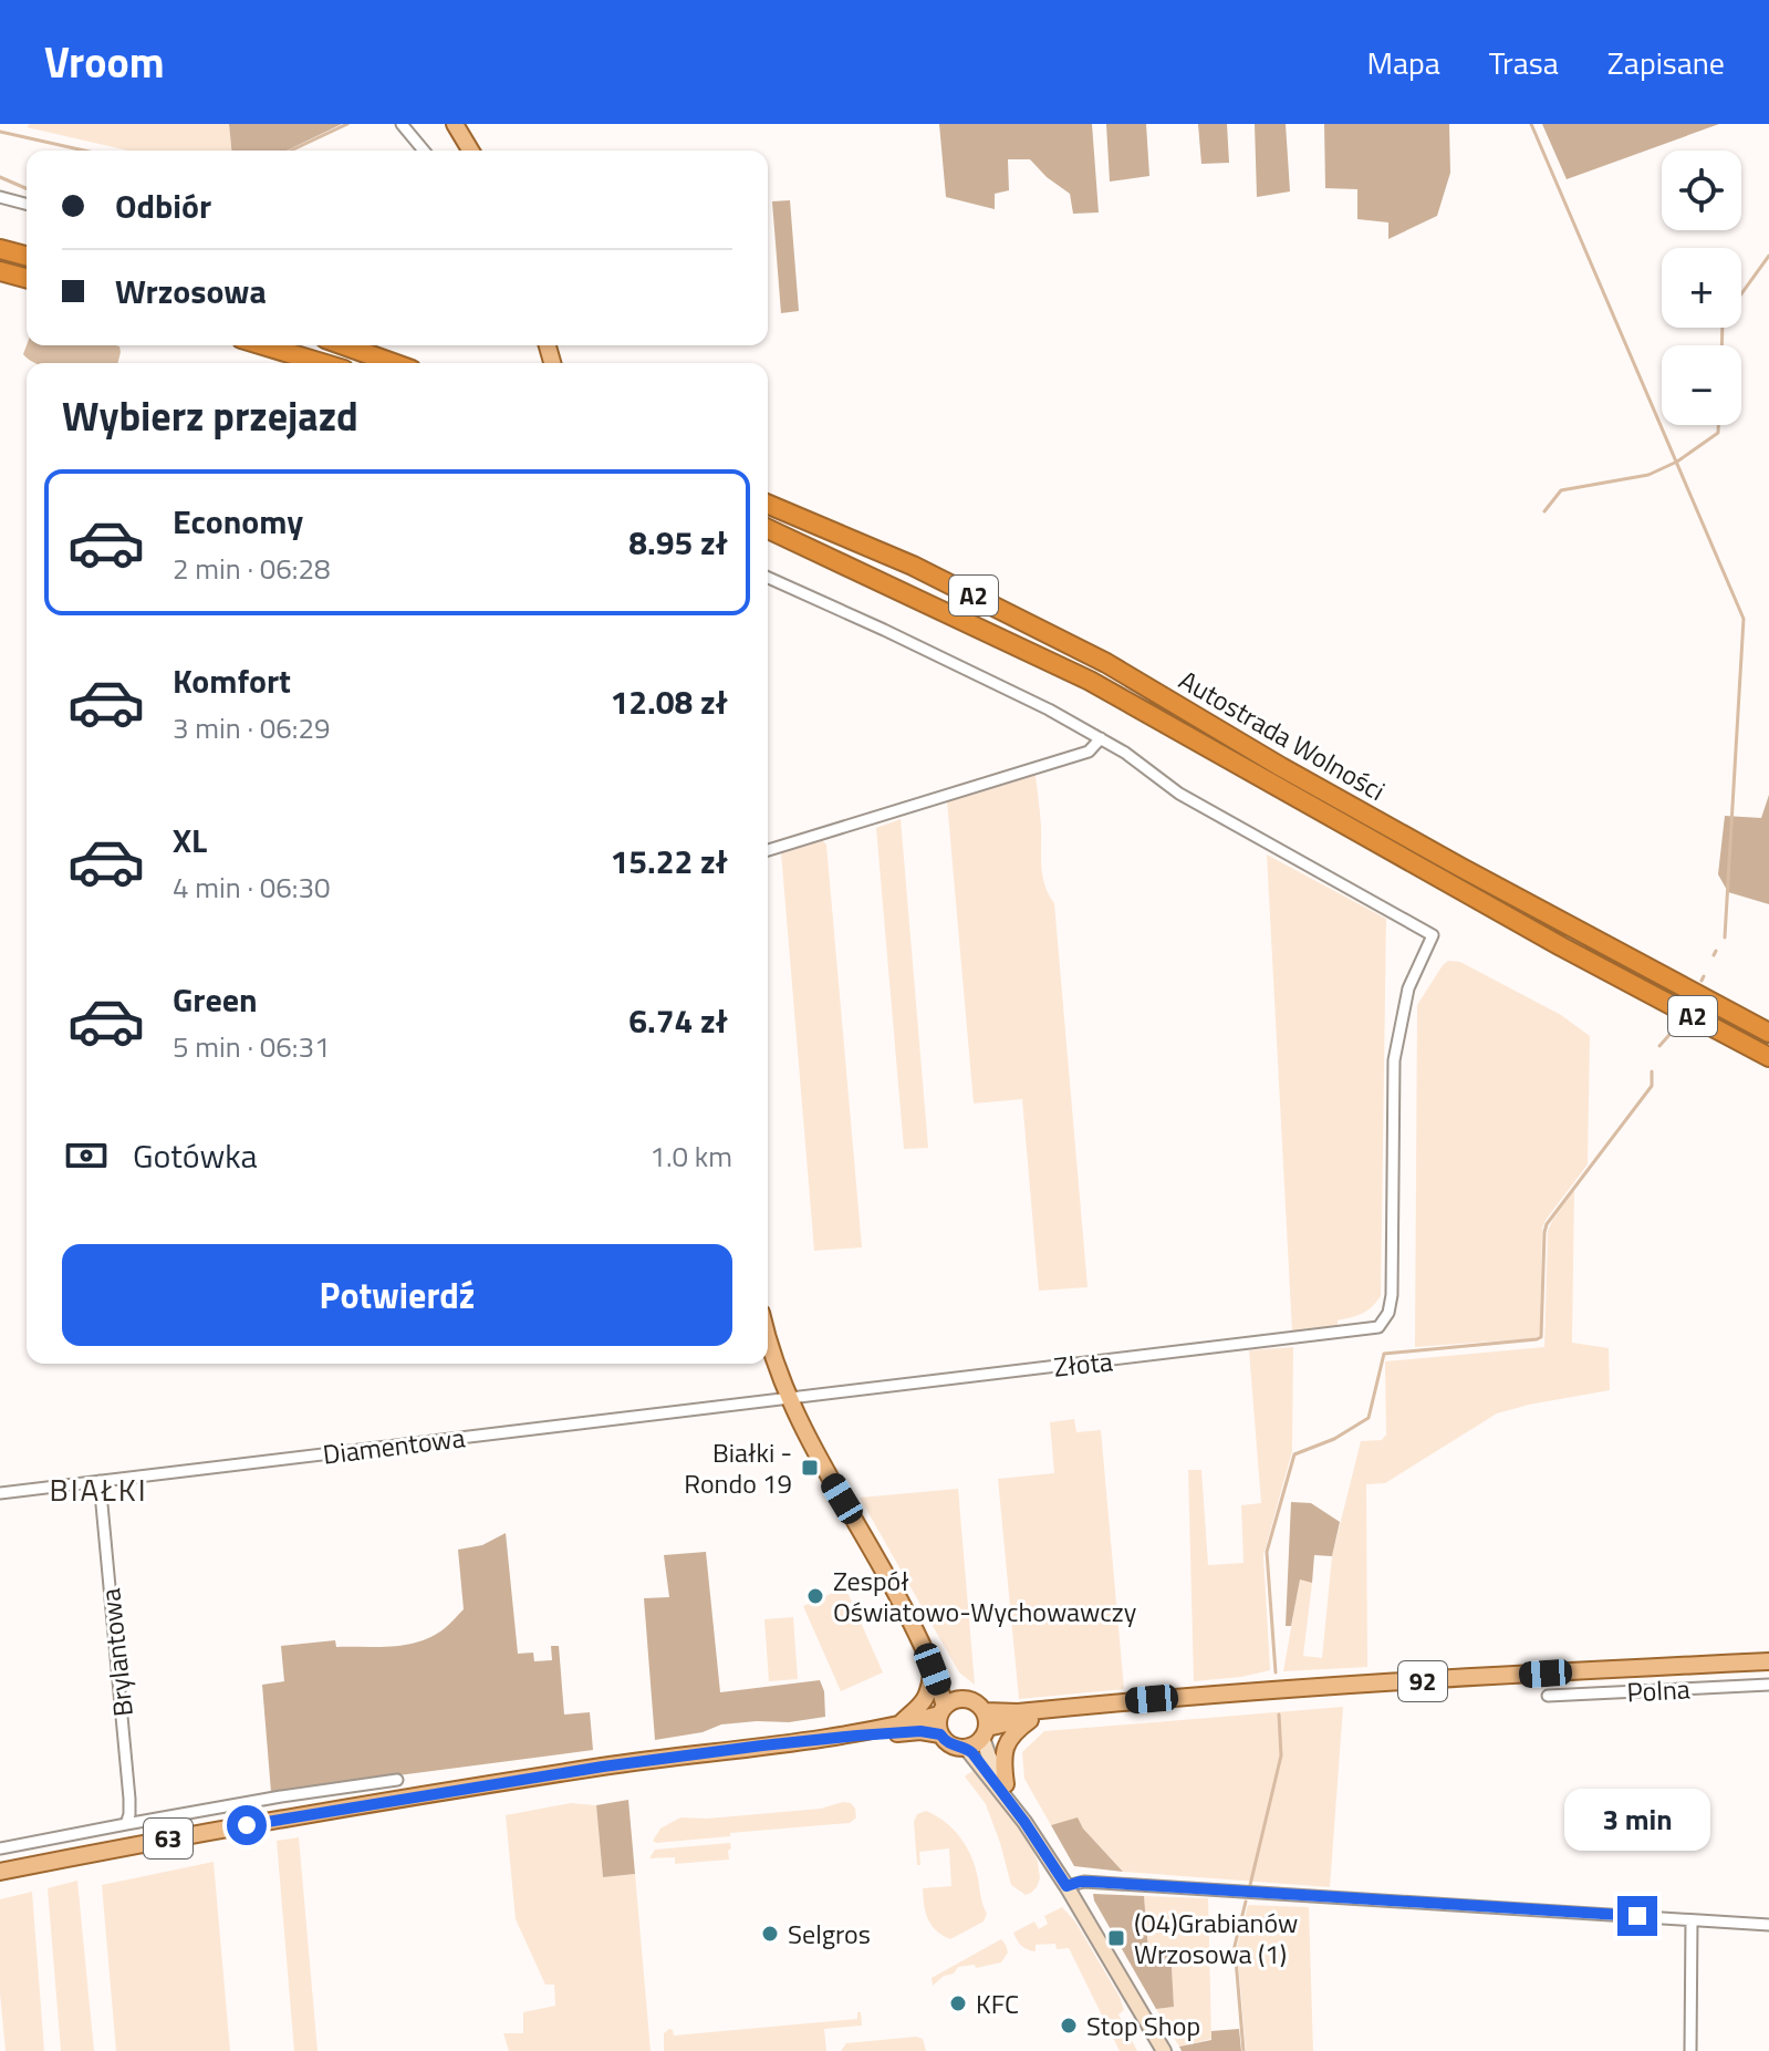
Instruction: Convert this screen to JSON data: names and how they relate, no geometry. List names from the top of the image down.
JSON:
{
  "streets": {
    "highway": ["A2", "Autostrada Wolności"],
    "main road": ["92", "63"],
    "street": [
      "Złota",
      "Diamentowa",
      "Brylantowa",
      "Polna"
    ]
  },
  "crossings": [
    ["Złota", "Diamentowa"],
    ["Diamentowa", "Brylantowa"],
    ["92", "63"]
  ],
  "districts": ["BIAŁKI"],
  "places": {
    "transit": ["Białki - Rondo 19", "(04)Grabianów Wrzosowa (1)"],
    "other": [
      "Zespół Oświatowo-Wychowawczy",
      "Selgros",
      "KFC",
      "Stop Shop"
    ]
  },
  "page": {
    "header": "Vroom",
    "nav": ["Mapa", "Trasa", "Zapisane"],
    "map_buttons": ["+", "−"],
    "banner": ["Odbiór", "Wrzosowa"],
    "heading": "Wybierz przejazd",
    "list": [
      {
        "name": "Economy",
        "note": "2 min · 06:28",
        "value": "8.95 zł"
      },
      {
        "name": "Komfort",
        "note": "3 min · 06:29",
        "value": "12.08 zł"
      },
      {
        "name": "XL",
        "note": "4 min · 06:30",
        "value": "15.22 zł"
      },
      {
        "name": "Green",
        "note": "5 min · 06:31",
        "value": "6.74 zł"
      }
    ],
    "pay": ["Gotówka", "1.0 km"],
    "buttons": "Potwierdź",
    "bubble": "3 min"
  }
}
